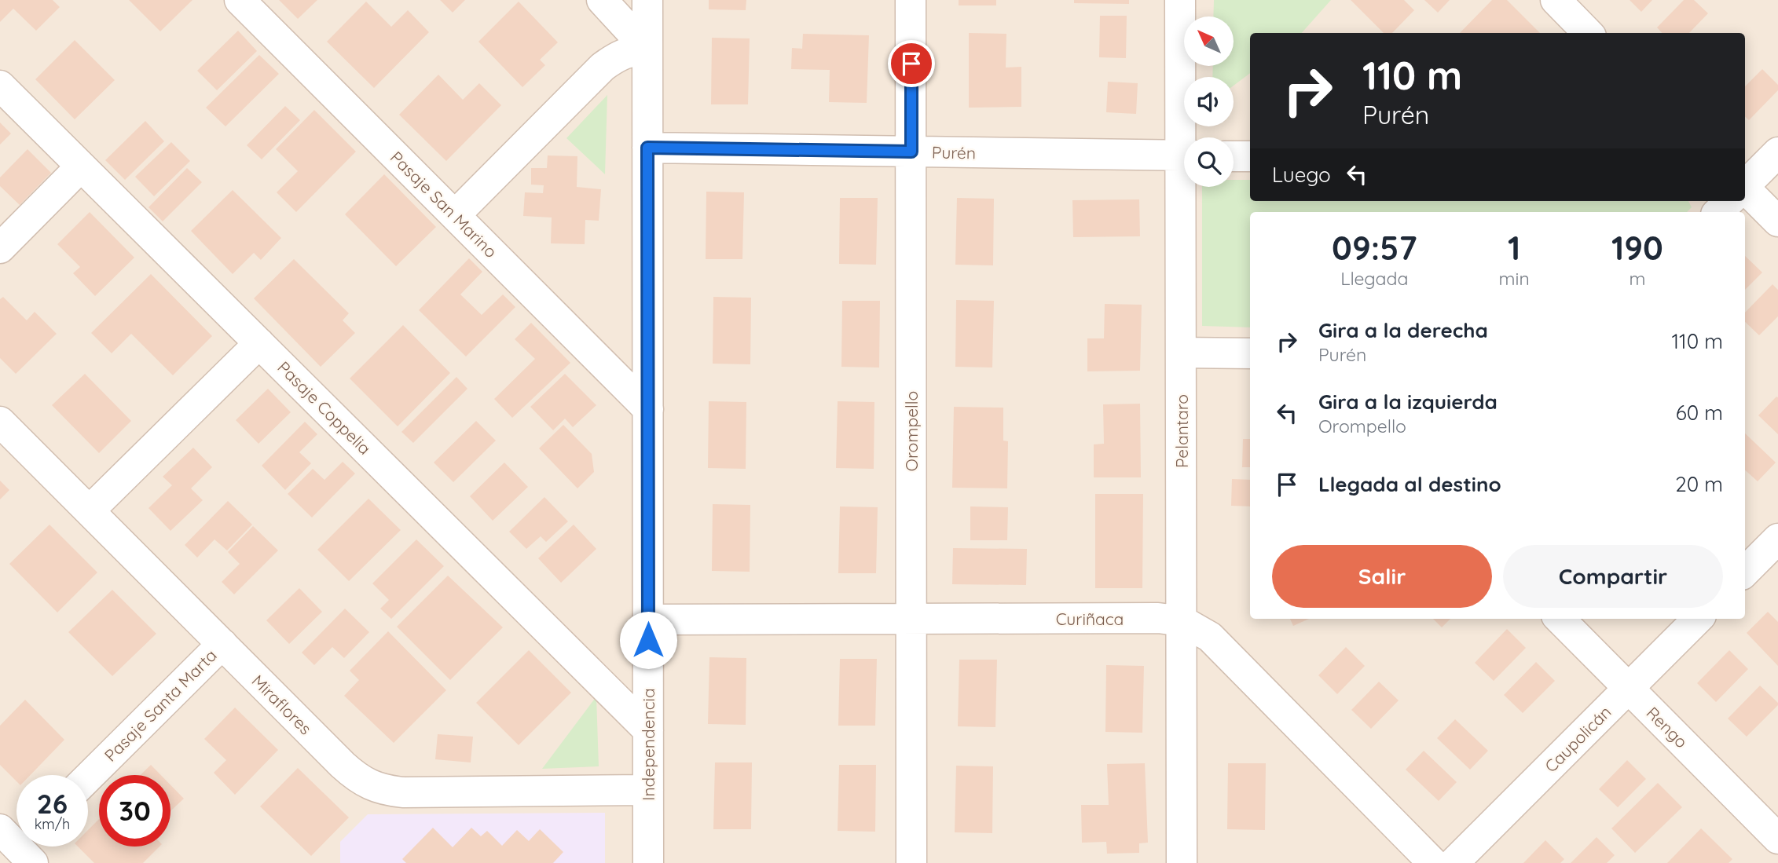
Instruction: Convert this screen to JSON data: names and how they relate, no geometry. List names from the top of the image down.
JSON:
{
  "streets": {
    "street": [
      "Purén",
      "Pasaje San Marino",
      "Pasaje Coppelia",
      "Orompello",
      "Pelantaro",
      "Curiñaca",
      "Miraflores",
      "Pasaje Santa Marta",
      "Rengo",
      "Caupolicán",
      "Independencia"
    ]
  },
  "crossings": [
    ["Purén", "Orompello"],
    ["Purén", "Independencia"],
    ["Pasaje San Marino", "Independencia"],
    ["Pasaje Coppelia", "Independencia"],
    ["Orompello", "Curiñaca"],
    ["Pelantaro", "Curiñaca"],
    ["Curiñaca", "Independencia"],
    ["Miraflores", "Pasaje Santa Marta"],
    ["Miraflores", "Independencia"],
    ["Rengo", "Caupolicán"]
  ],
  "north": "top left",
  "page": {
    "turn": ["110 m", "Purén"],
    "then": "Luego",
    "eta": [
      "09:57",
      "Llegada",
      "1",
      "min",
      "190",
      "m"
    ],
    "list": [
      {
        "name": "Gira a la derecha",
        "note": "Purén",
        "value": "110 m"
      },
      {
        "name": "Gira a la izquierda",
        "note": "Orompello",
        "value": "60 m"
      },
      {
        "name": "Llegada al destino",
        "value": "20 m"
      }
    ],
    "buttons": ["Salir", "Compartir"],
    "speed": "26 km/h",
    "limit": "30"
  }
}
